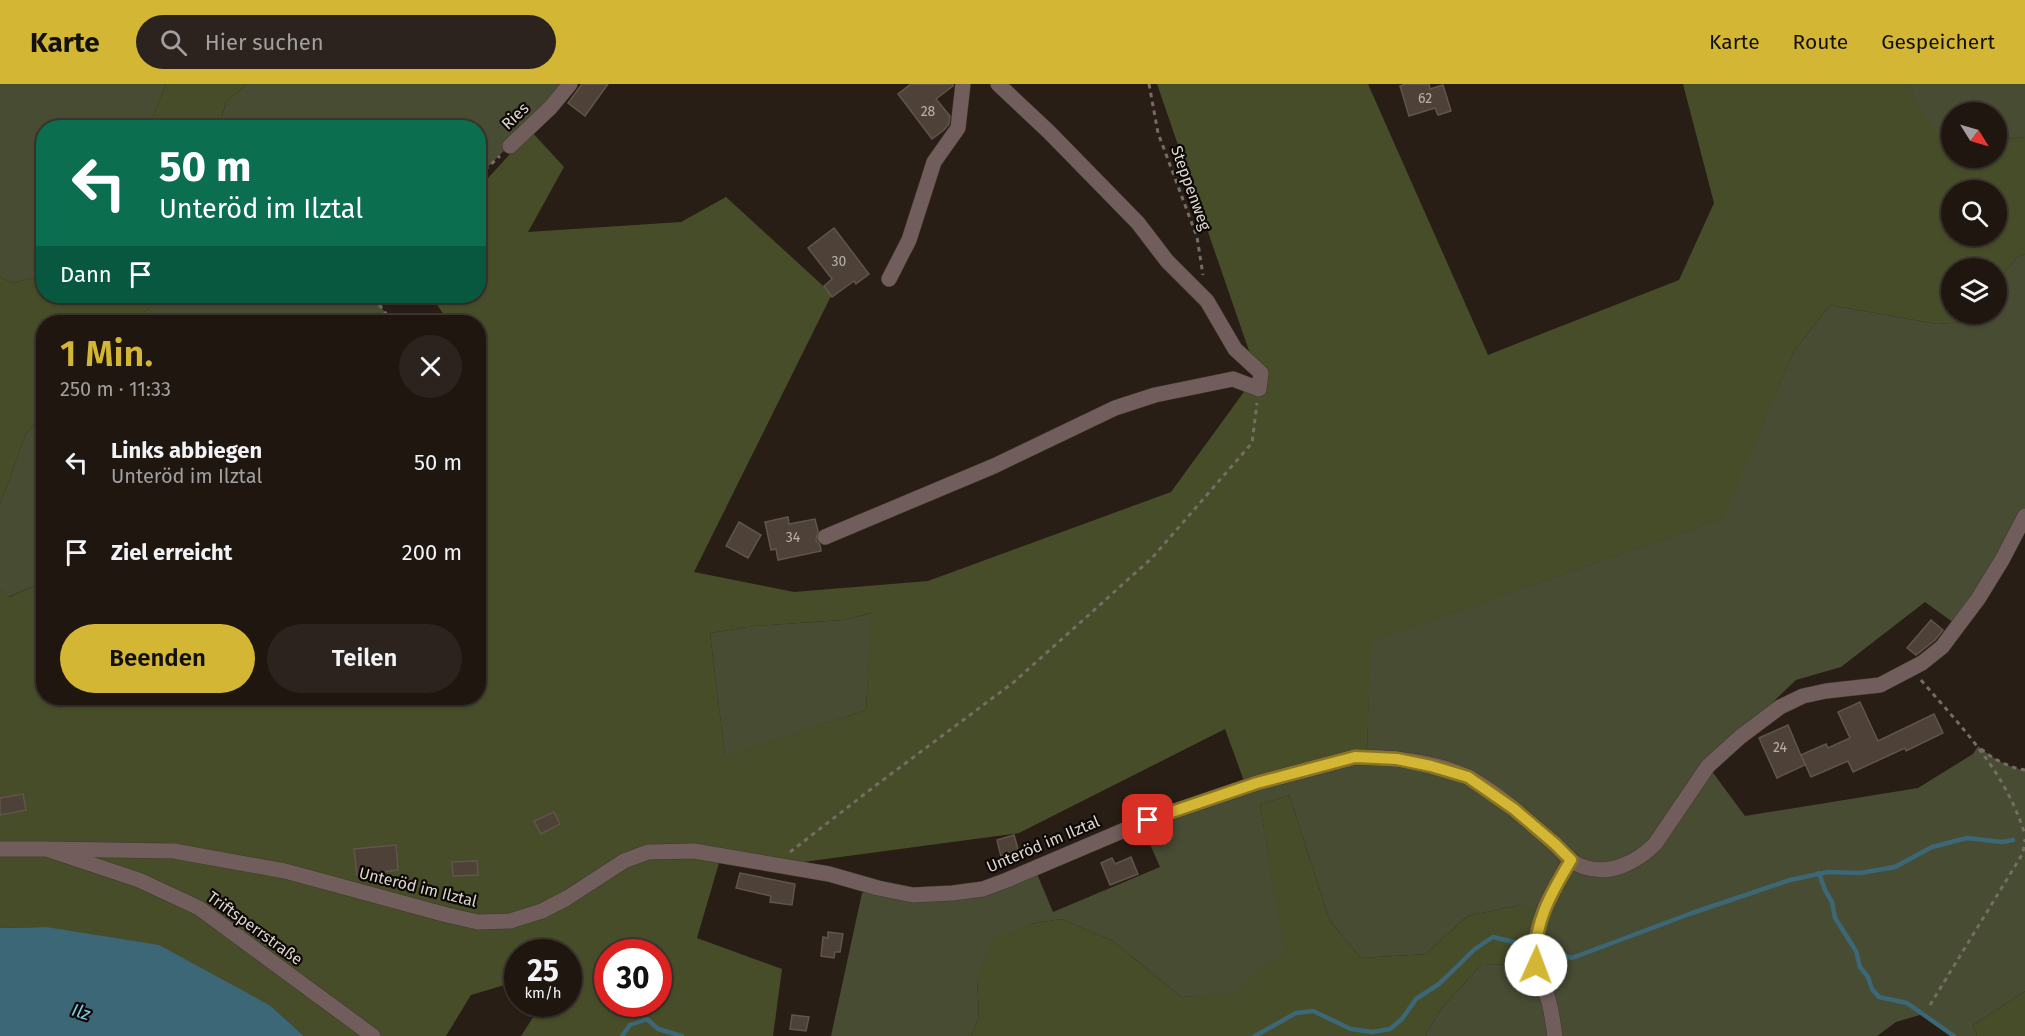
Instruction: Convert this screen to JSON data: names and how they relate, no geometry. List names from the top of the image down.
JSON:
{
  "streets": {
    "street": ["Ries", "Unteröd im Ilztal", "Triftsperrstraße"],
    "path": ["Steppenweg"]
  },
  "crossings": [
    ["Unteröd im Ilztal", "Triftsperrstraße"]
  ],
  "water": ["Ilz"],
  "house_numbers": [
    "62",
    "28",
    "30",
    "34",
    "24"
  ],
  "north": "bottom right",
  "page": {
    "header": "Karte",
    "search": "Hier suchen",
    "nav": ["Karte", "Route", "Gespeichert"],
    "turn": ["50 m", "Unteröd im Ilztal"],
    "then": "Dann",
    "heading": ["1 Min.", "250 m · 11:33"],
    "list": [
      {
        "name": "Links abbiegen",
        "note": "Unteröd im Ilztal",
        "value": "50 m"
      },
      {
        "name": "Ziel erreicht",
        "value": "200 m"
      }
    ],
    "buttons": ["Beenden", "Teilen"],
    "speed": "25 km/h",
    "limit": "30"
  }
}
